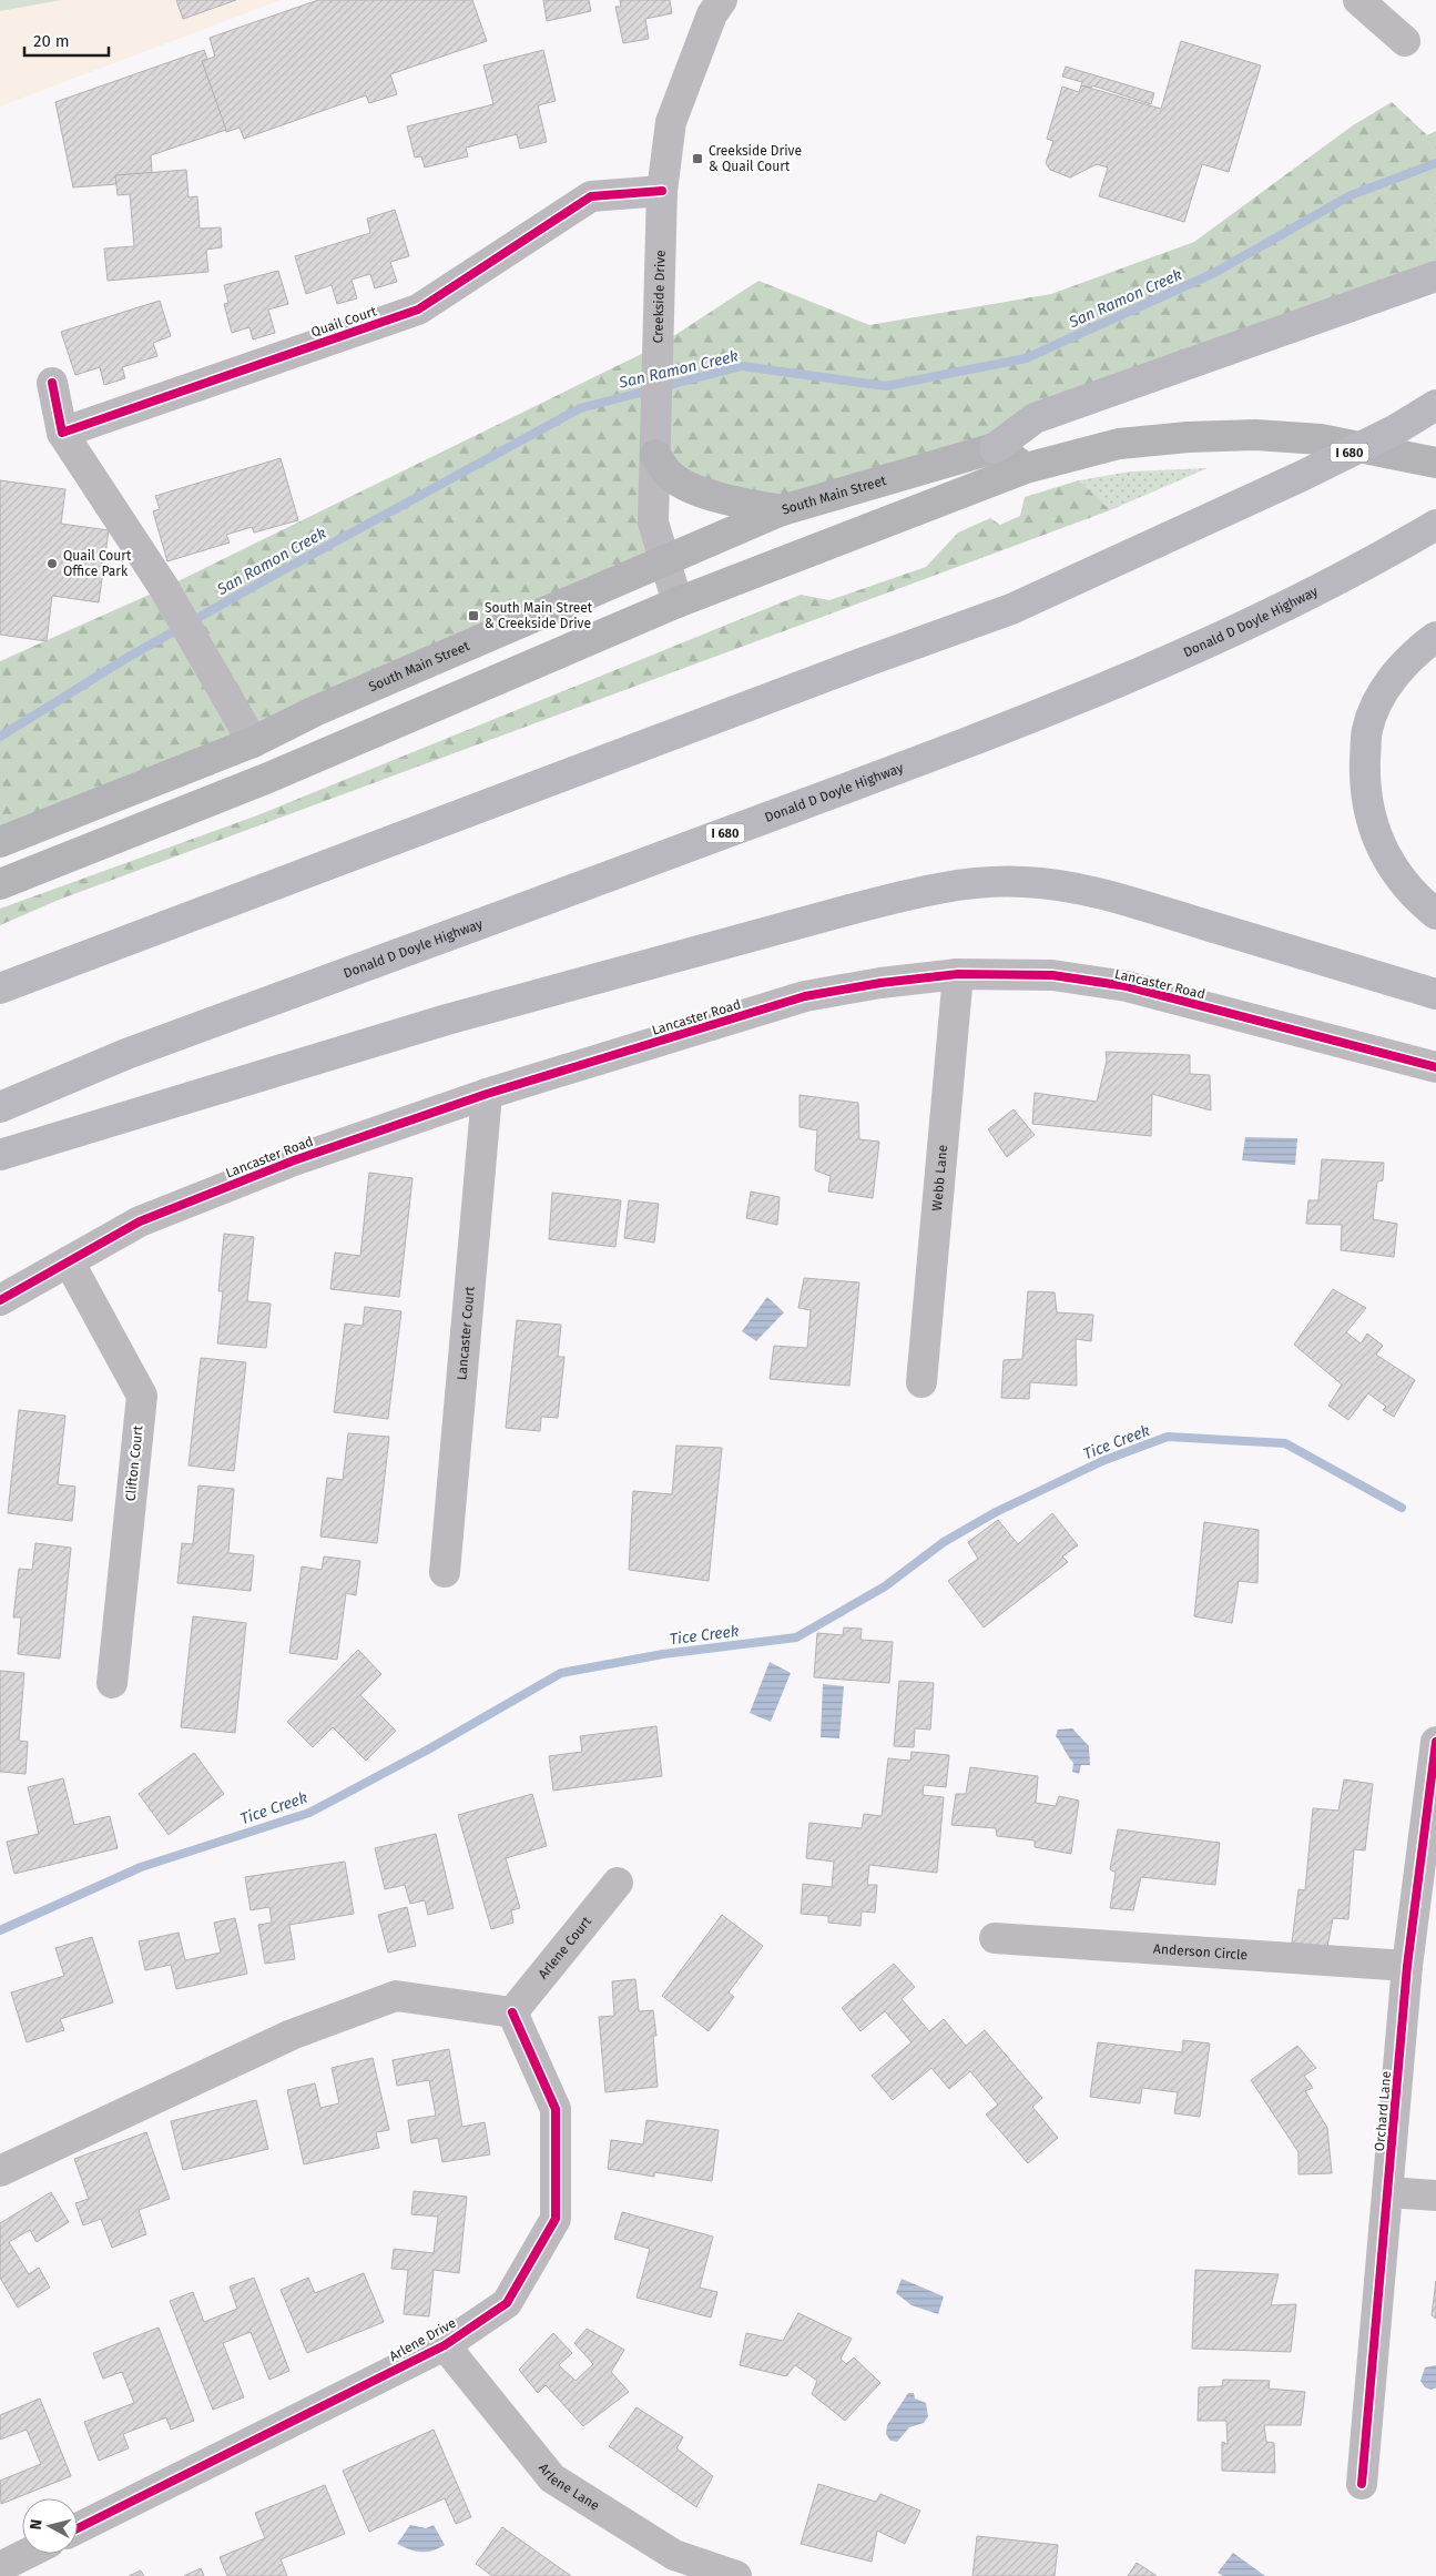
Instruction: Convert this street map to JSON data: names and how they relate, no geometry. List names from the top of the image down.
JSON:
{
  "streets": {
    "highway": ["I 680", "Donald D Doyle Highway"],
    "main road": ["South Main Street"],
    "street": [
      "Creekside Drive",
      "Quail Court",
      "Lancaster Road",
      "Webb Lane",
      "Lancaster Court",
      "Clifton Court",
      "Arlene Court",
      "Anderson Circle",
      "Orchard Lane",
      "Arlene Drive",
      "Arlene Lane"
    ]
  },
  "crossings": [
    ["Creekside Drive", "Quail Court"],
    ["Creekside Drive", "South Main Street"],
    ["Lancaster Road", "Webb Lane"],
    ["Lancaster Road", "Lancaster Court"],
    ["Lancaster Road", "Clifton Court"],
    ["Arlene Court", "Arlene Drive"],
    ["Anderson Circle", "Orchard Lane"],
    ["Arlene Drive", "Arlene Lane"]
  ],
  "water": ["San Ramon Creek", "Tice Creek"],
  "places": {
    "transit": ["Creekside Drive & Quail Court", "South Main Street & Creekside Drive"],
    "other": ["Quail Court Office Park"]
  },
  "scale_bar": "20 m",
  "north": "left"
}
